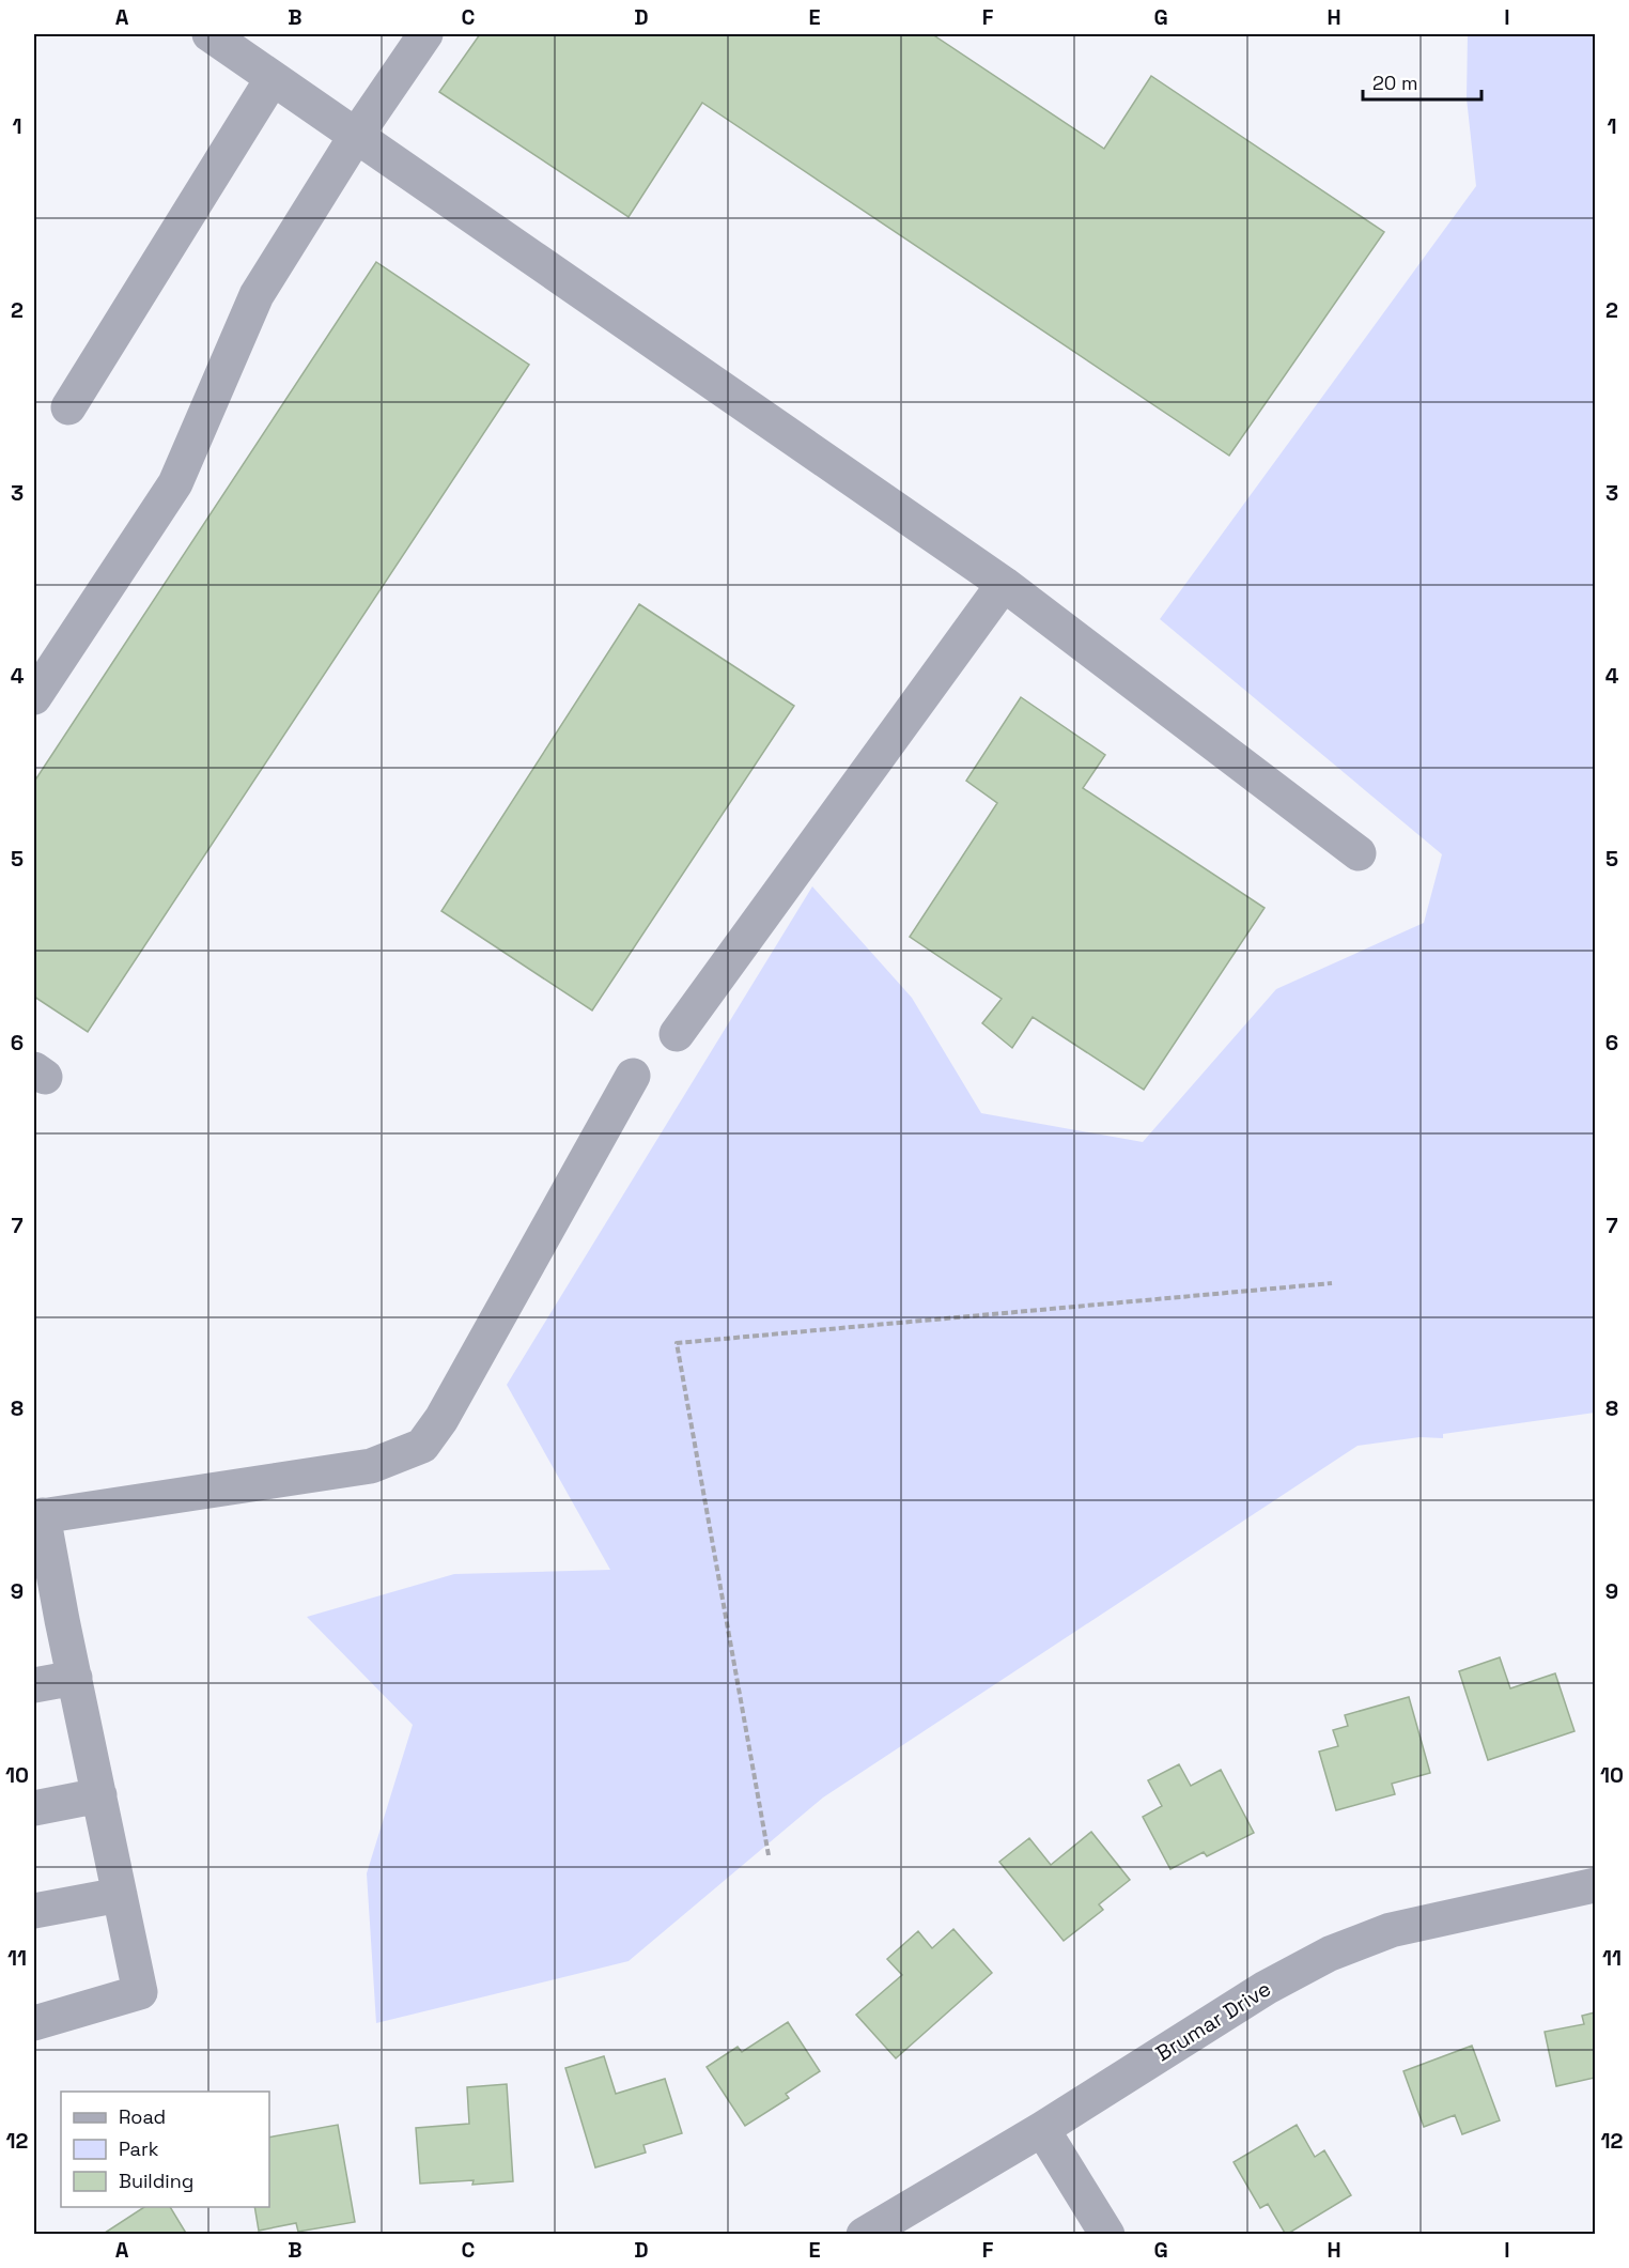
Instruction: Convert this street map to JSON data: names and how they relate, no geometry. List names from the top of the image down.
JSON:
{
  "streets": {
    "street": ["Brumar Drive"]
  },
  "legend": ["Road", "Park", "Building"],
  "scale_bar": "20 m",
  "grid": {
    "columns": [
      "A",
      "B",
      "C",
      "D",
      "E",
      "F",
      "G",
      "H",
      "I"
    ],
    "rows": [
      "1",
      "2",
      "3",
      "4",
      "5",
      "6",
      "7",
      "8",
      "9",
      "10",
      "11",
      "12"
    ]
  }
}
